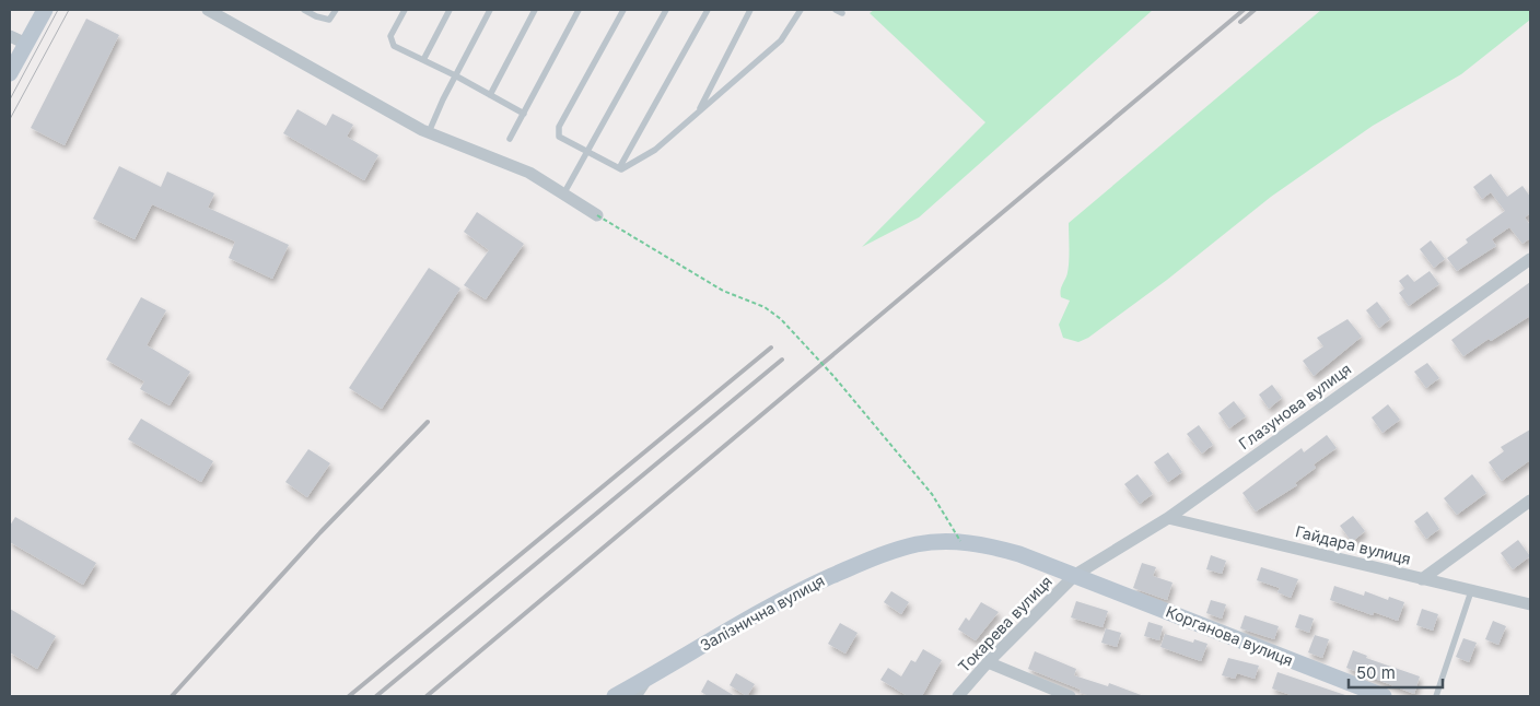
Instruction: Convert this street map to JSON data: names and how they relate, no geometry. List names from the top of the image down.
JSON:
{
  "streets": {
    "main road": ["Залізнична вулиця", "Корганова вулиця"],
    "street": ["Глазунова вулиця", "Гайдара вулиця", "Токарева вулиця"]
  },
  "crossings": [
    ["Глазунова вулиця", "Гайдара вулиця"],
    ["Глазунова вулиця", "Залізнична вулиця"],
    ["Глазунова вулиця", "Токарева вулиця"],
    ["Глазунова вулиця", "Корганова вулиця"],
    ["Залізнична вулиця", "Токарева вулиця"],
    ["Залізнична вулиця", "Корганова вулиця"],
    ["Токарева вулиця", "Корганова вулиця"]
  ],
  "scale_bar": "50 m"
}
